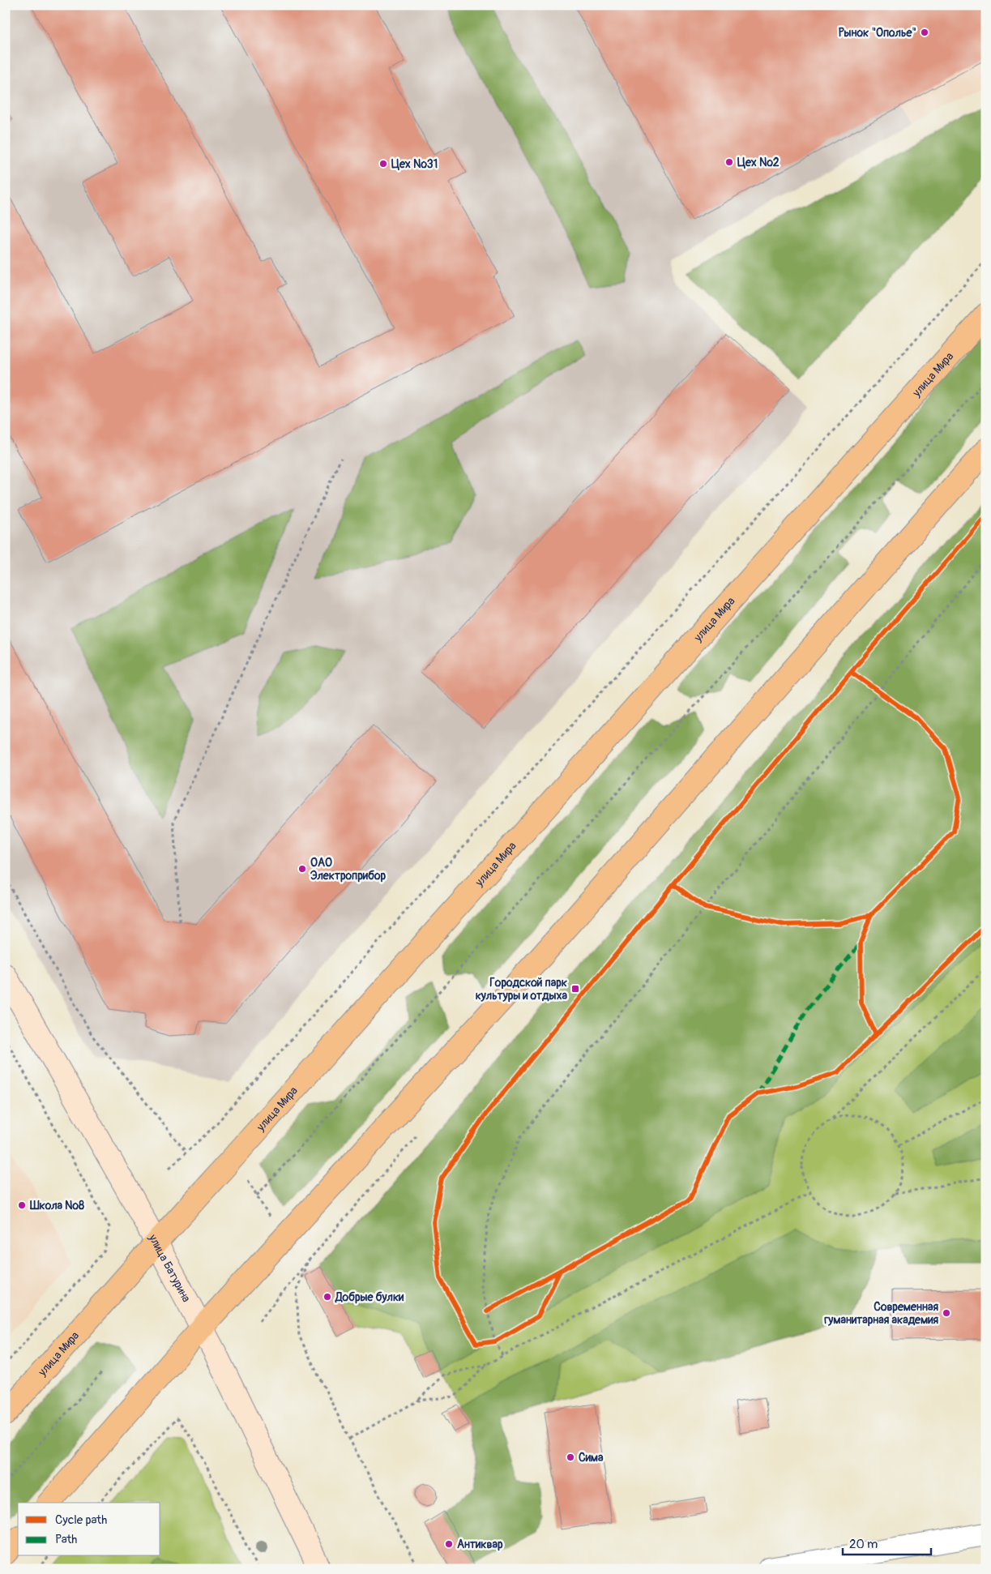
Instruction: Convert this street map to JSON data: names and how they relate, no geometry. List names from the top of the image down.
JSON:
{
  "streets": {
    "main road": ["улица Мира"],
    "street": ["улица Батурина"]
  },
  "crossings": [
    ["улица Мира", "улица Батурина"]
  ],
  "places": {
    "other": [
      "Рынок \"Ополье\"",
      "Цех №2",
      "Цех №31",
      "ОАО Электроприбор",
      "Школа №8",
      "Добрые булки",
      "Современная гуманитарная академия",
      "Сима",
      "Антиквар"
    ],
    "transit": ["Городской парк культуры и отдыха"]
  },
  "legend": ["Cycle path", "Path"],
  "scale_bar": "20 m"
}
